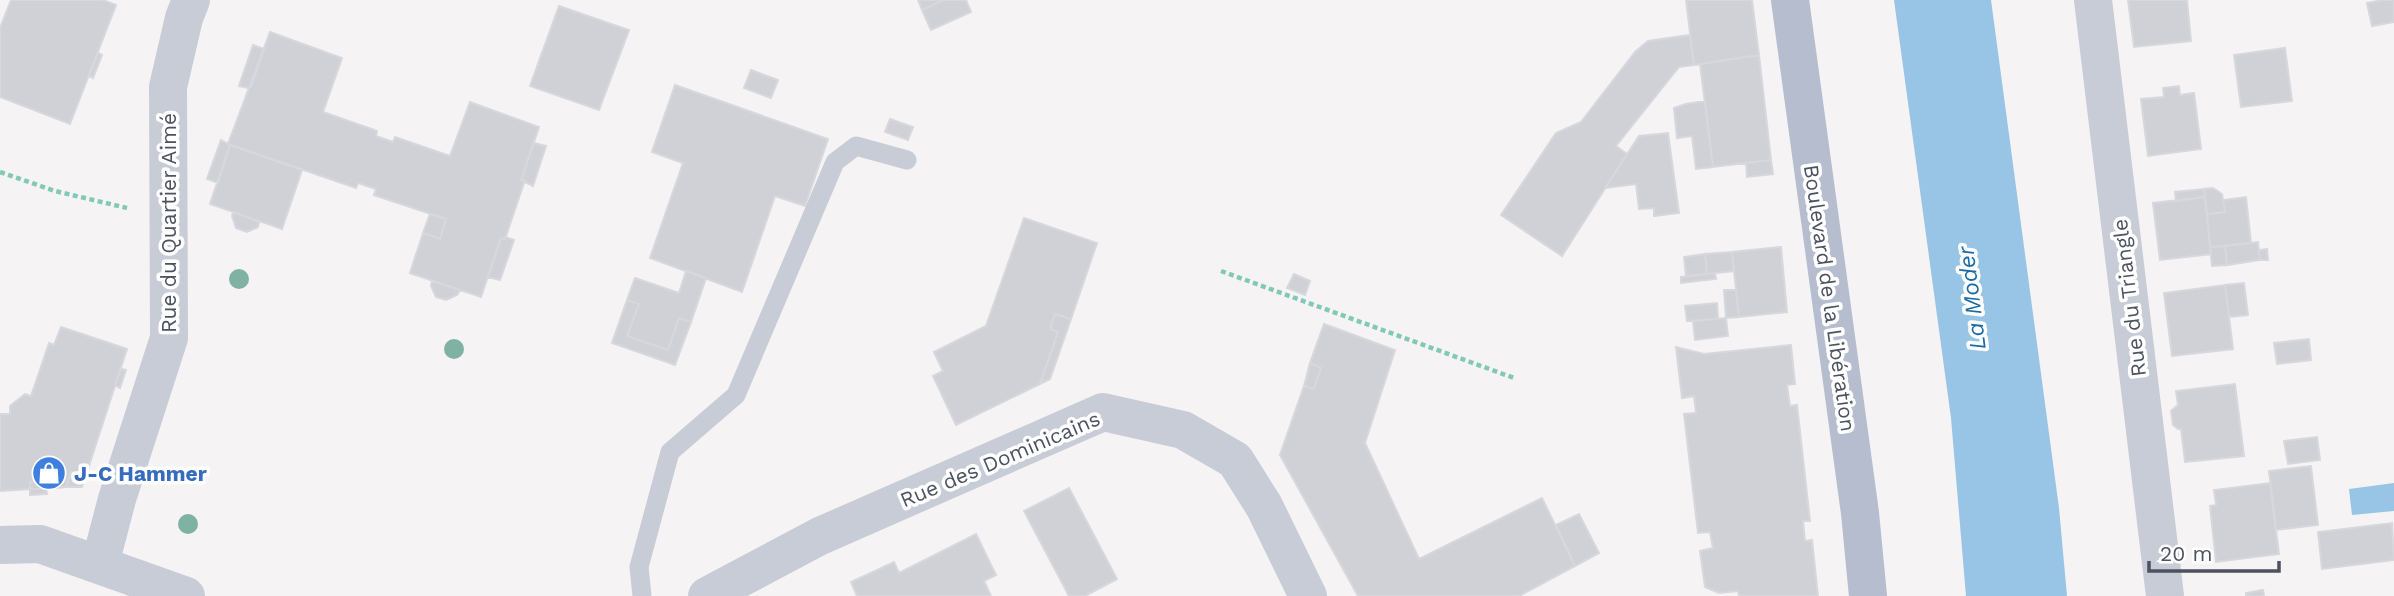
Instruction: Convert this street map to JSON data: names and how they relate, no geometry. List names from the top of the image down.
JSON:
{
  "streets": {
    "main road": ["Boulevard de la Libération"],
    "street": ["Rue du Quartier Aimé", "Rue du Triangle", "Rue des Dominicains"]
  },
  "water": ["La Moder"],
  "places": {
    "shop": ["J-C Hammer"]
  },
  "scale_bar": "20 m"
}
